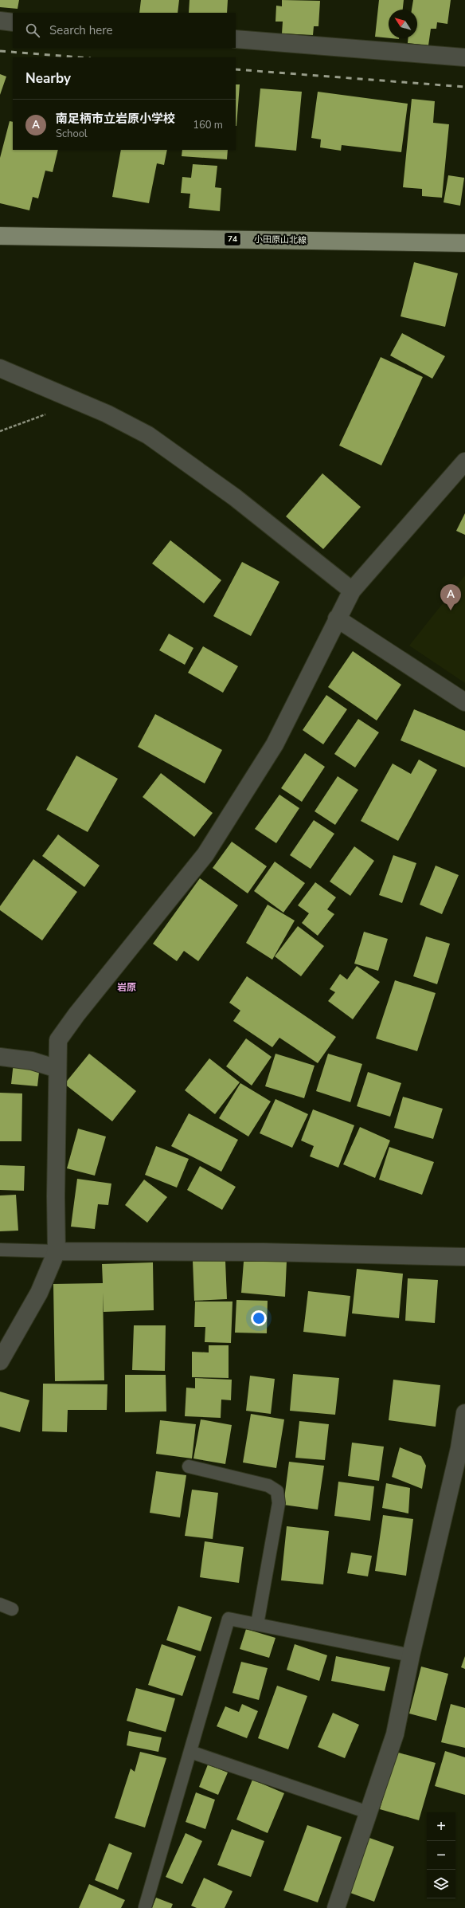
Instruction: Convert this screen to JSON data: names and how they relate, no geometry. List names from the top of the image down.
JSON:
{
  "streets": {
    "main road": ["74", "小田原山北線"]
  },
  "districts": ["岩原"],
  "north": "top left",
  "page": {
    "search": "Search here",
    "heading": "Nearby",
    "list": [
      {
        "mark": "A",
        "name": "南足柄市立岩原小学校",
        "note": "School",
        "value": "160 m"
      }
    ],
    "pins": "A",
    "map_buttons": ["+", "−"]
  }
}
